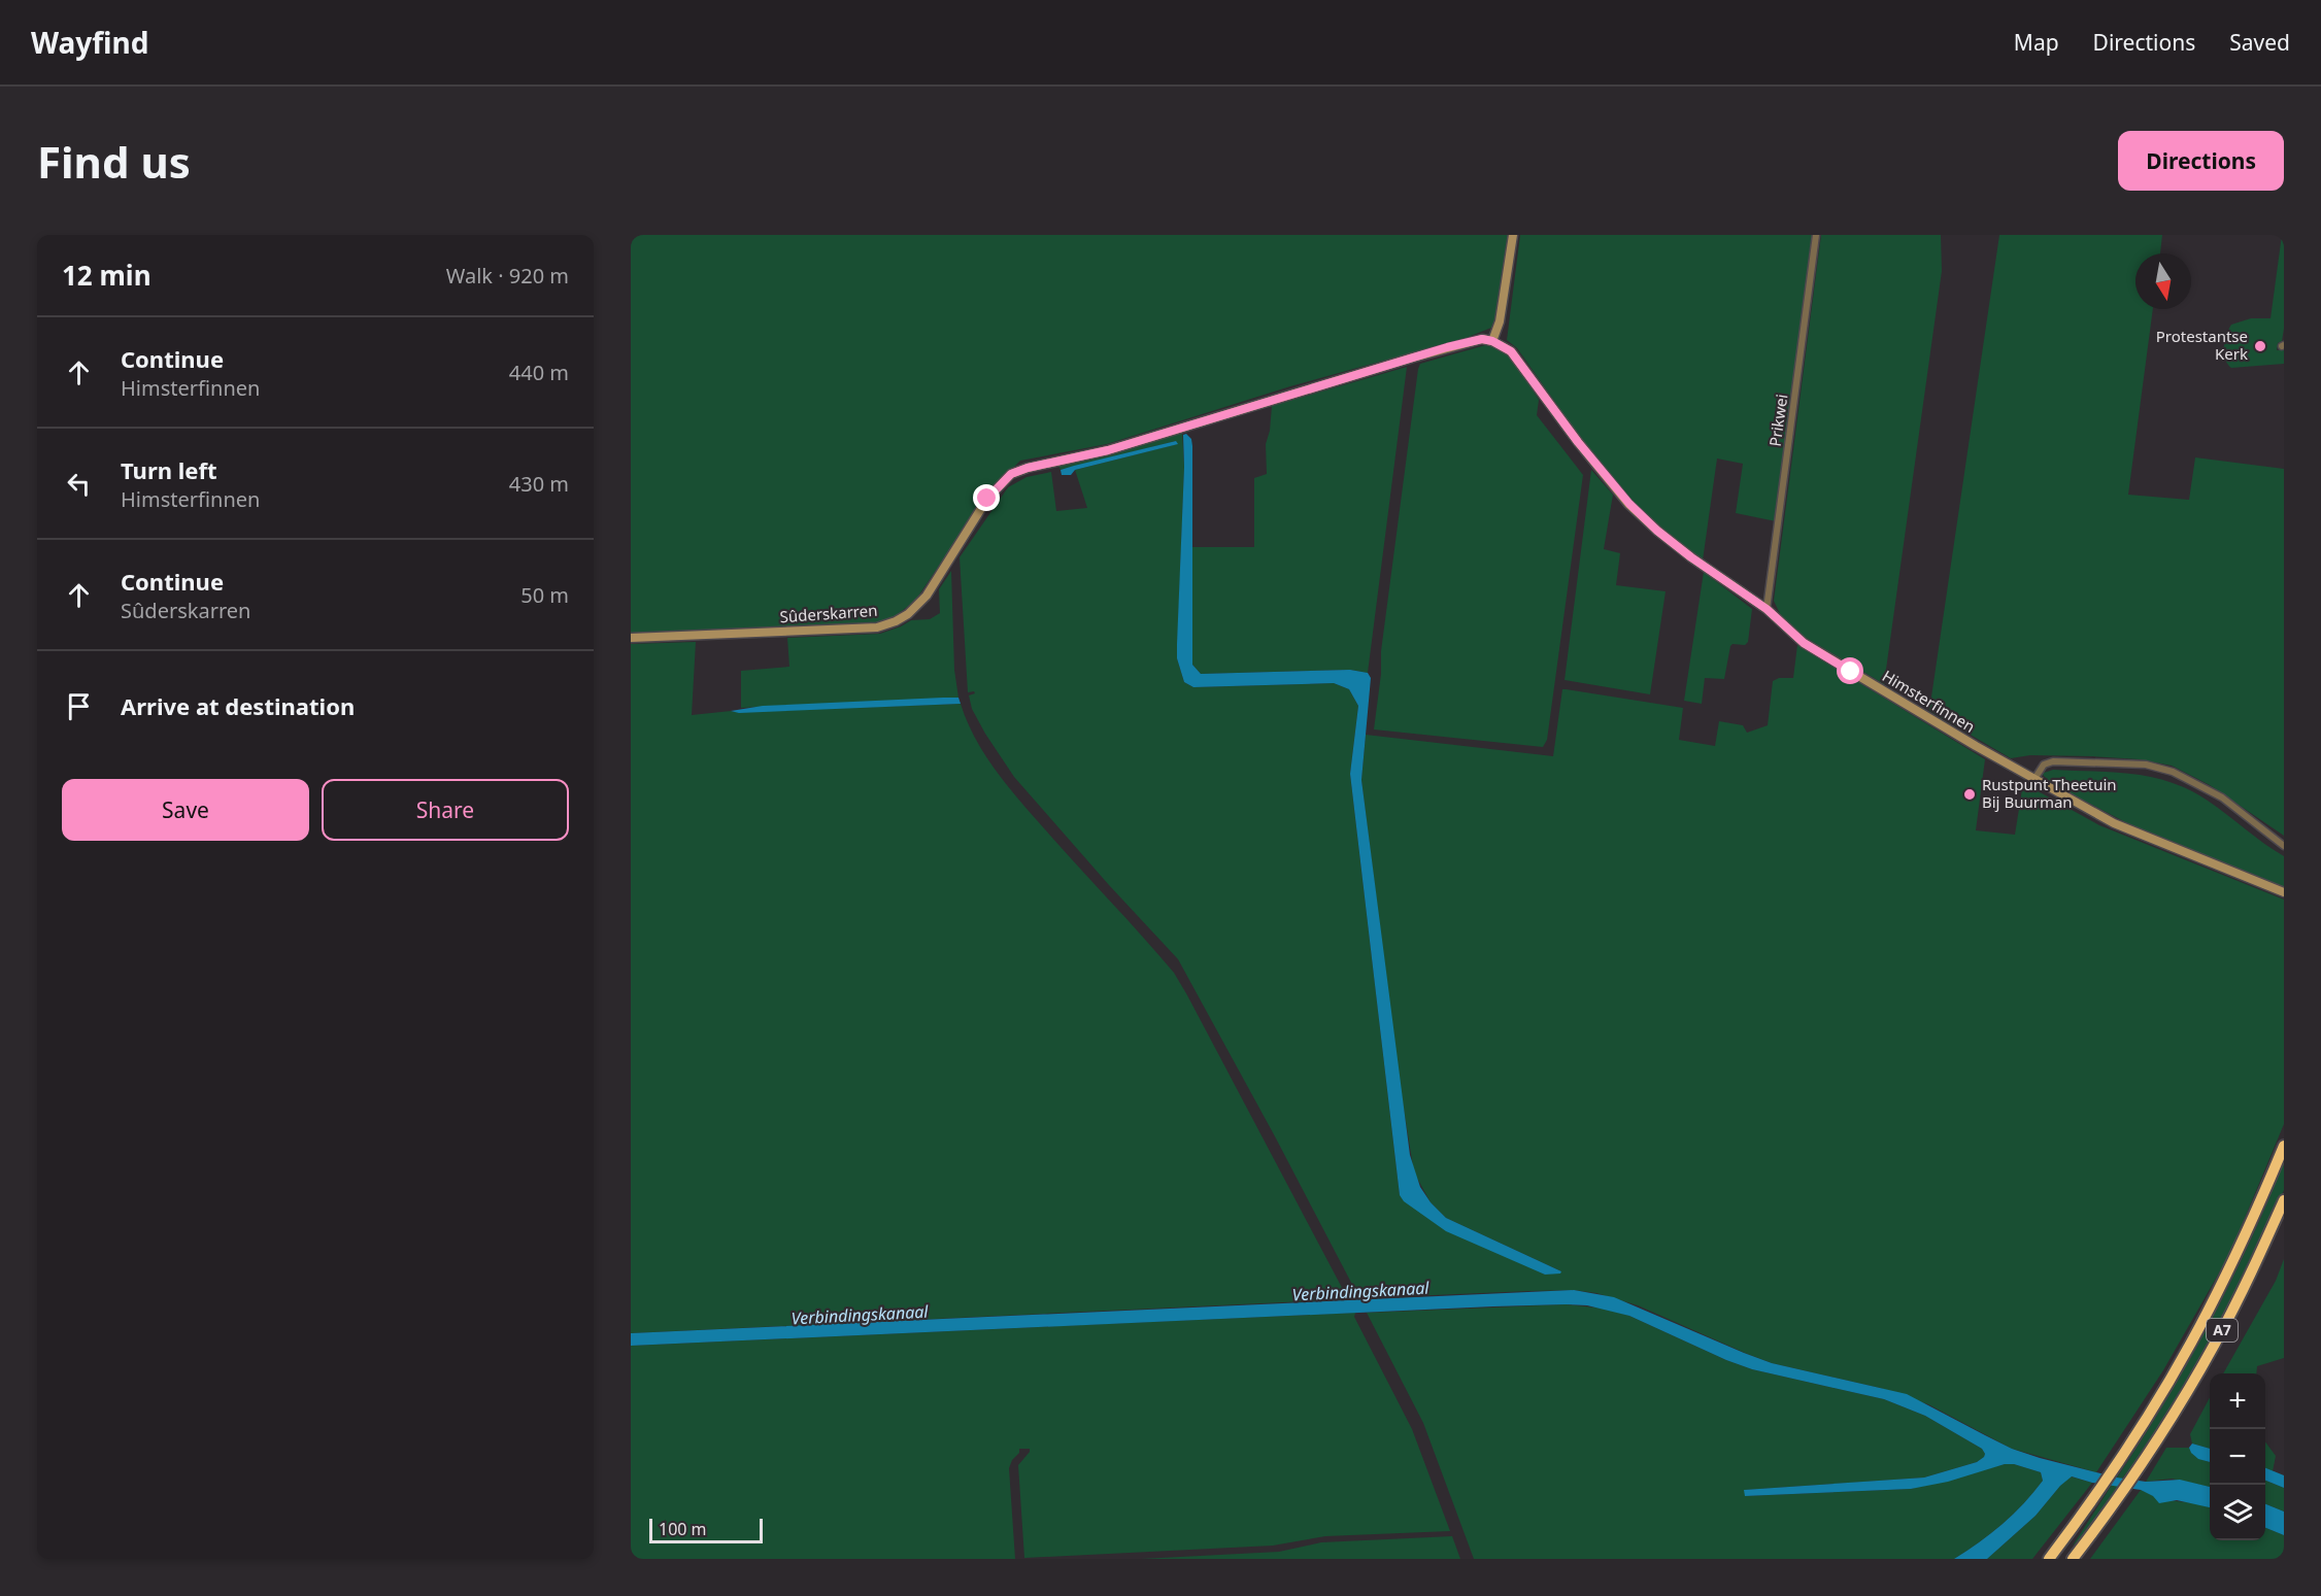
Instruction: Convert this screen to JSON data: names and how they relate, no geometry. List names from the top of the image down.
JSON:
{
  "streets": {
    "highway": ["A7"],
    "street": ["Prikwei", "Sûderskarren", "Himsterfinnen"]
  },
  "crossings": [
    ["Prikwei", "Himsterfinnen"],
    ["Sûderskarren", "Himsterfinnen"]
  ],
  "water": ["Verbindingskanaal"],
  "places": ["Protestantse Kerk", "Rustpunt Theetuin Bij Buurman"],
  "scale_bar": "100 m",
  "north": "bottom",
  "page": {
    "header": "Wayfind",
    "nav": ["Map", "Directions", "Saved"],
    "buttons": [
      "Directions",
      ["Save", "Share"]
    ],
    "title": "Find us",
    "heading": ["12 min", "Walk · 920 m"],
    "list": [
      ["Continue", "Himsterfinnen", "440 m"],
      ["Turn left", "Himsterfinnen", "430 m"],
      ["Continue", "Sûderskarren", "50 m"],
      "Arrive at destination"
    ],
    "map_buttons": ["+", "−"],
    "scale": "100 m"
  }
}
